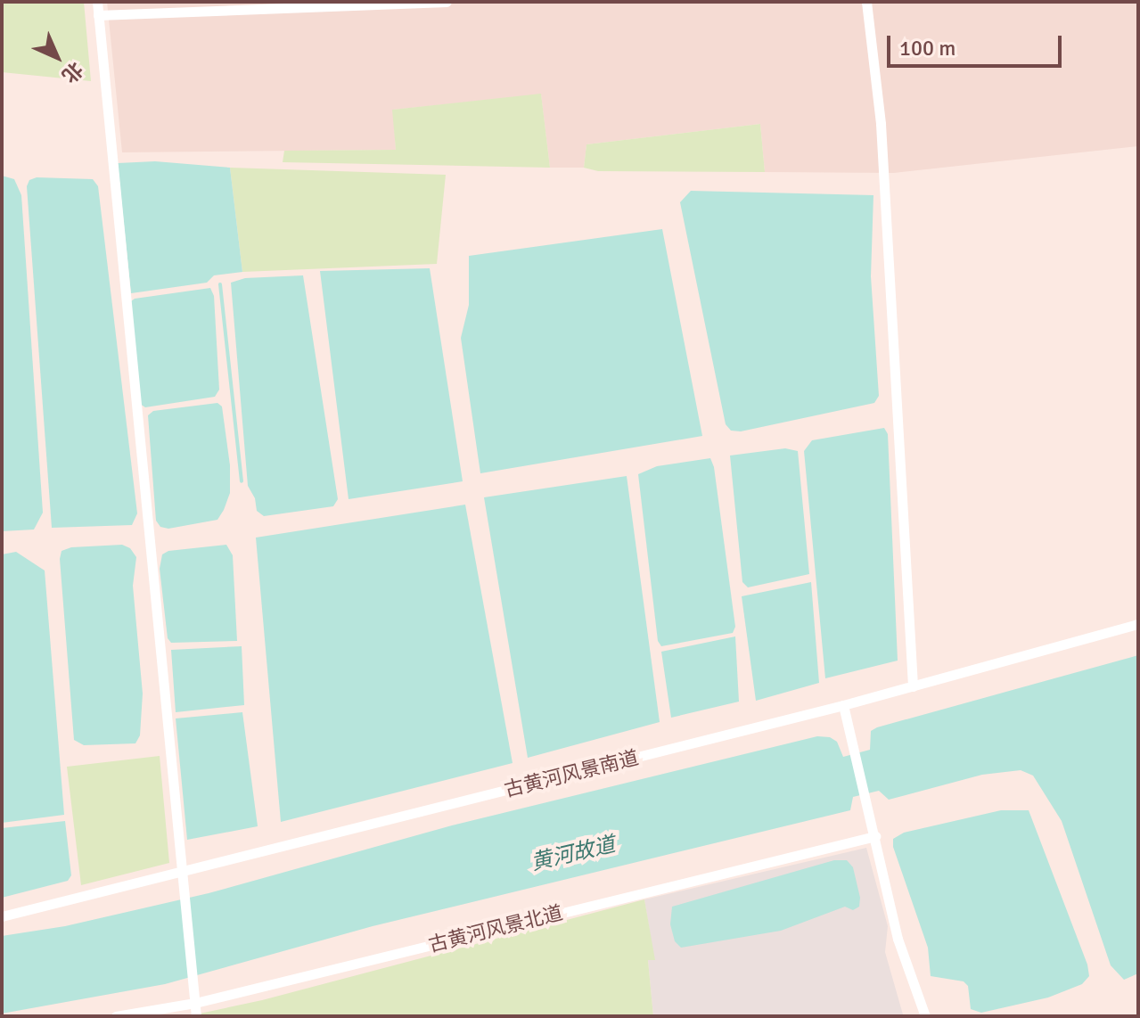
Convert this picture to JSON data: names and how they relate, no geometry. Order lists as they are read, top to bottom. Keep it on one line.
{"streets":{"street":["古黄河风景南道","古黄河风景北道"]},"water":["黄河故道"],"scale_bar":"100 m","north":"bottom right"}
